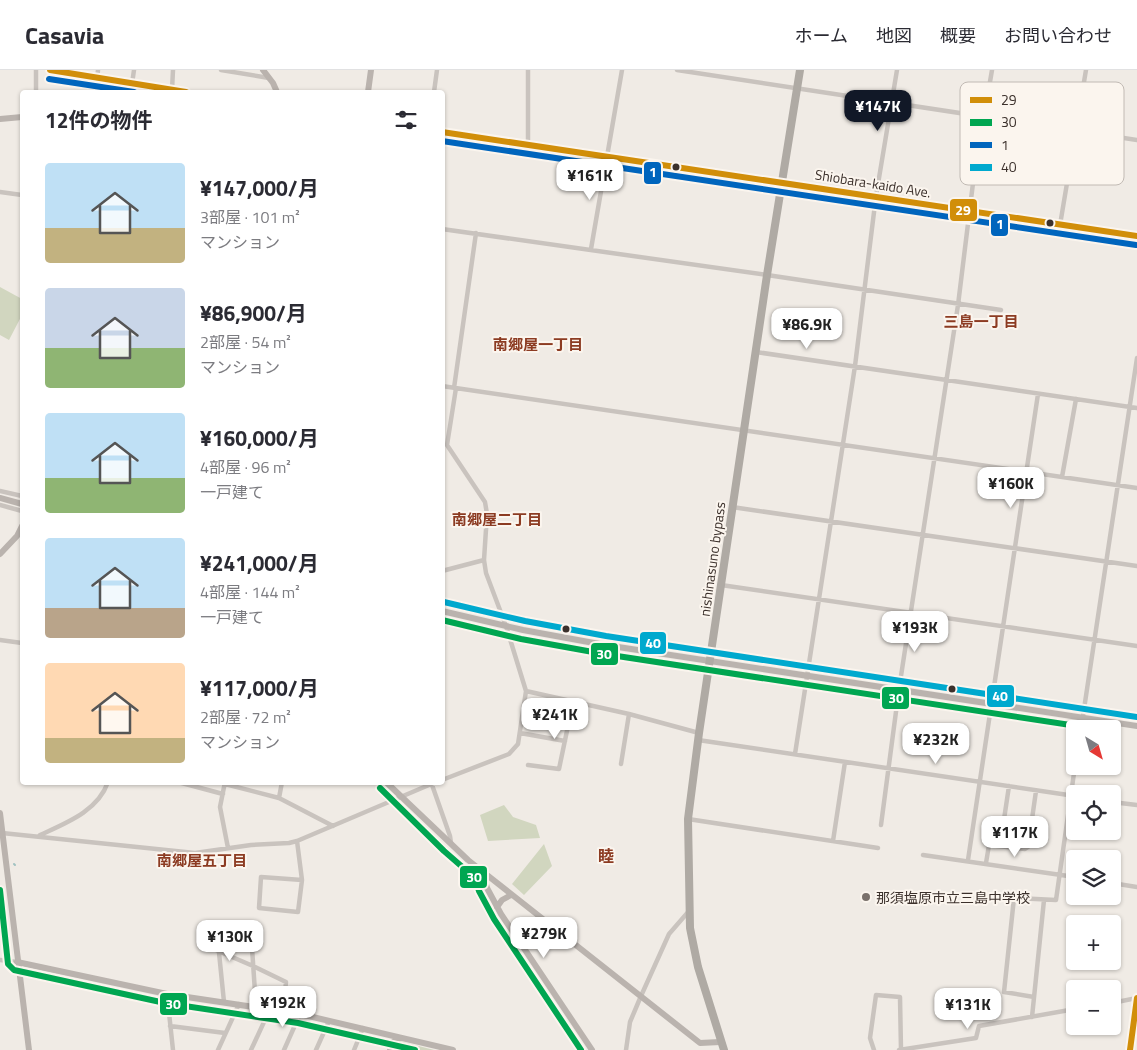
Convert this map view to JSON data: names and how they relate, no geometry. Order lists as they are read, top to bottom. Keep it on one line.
{"streets":{"highway":["nishinasuno bypass"],"street":["Shiobara-kaido Ave."]},"crossings":[["Shiobara-kaido Ave.","nishinasuno bypass"]],"districts":["三島一丁目","南郷屋一丁目","南郷屋二丁目","睦","南郷屋五丁目"],"places":["那須塩原市立三島中学校"],"lines":["transit line 29","transit line 1","transit line 40","transit line 30"],"legend":["29","30","1","40"],"north":"bottom right","page":{"header":"Casavia","nav":["ホーム","地図","概要","お問い合わせ"],"price":["¥147K","¥161K","¥86.9K","¥160K","¥193K","¥241K","¥232K","¥117K","¥279K","¥130K","¥192K","¥131K"],"heading":"12件の物件","list":[{"name":"¥147,000/月","note":"3部屋 · 101 m² · マンション"},{"name":"¥86,900/月","note":"2部屋 · 54 m² · マンション"},{"name":"¥160,000/月","note":"4部屋 · 96 m² · 一戸建て"},{"name":"¥241,000/月","note":"4部屋 · 144 m² · 一戸建て"},{"name":"¥117,000/月","note":"2部屋 · 72 m² · マンション"}],"map_buttons":["+","−"]}}
